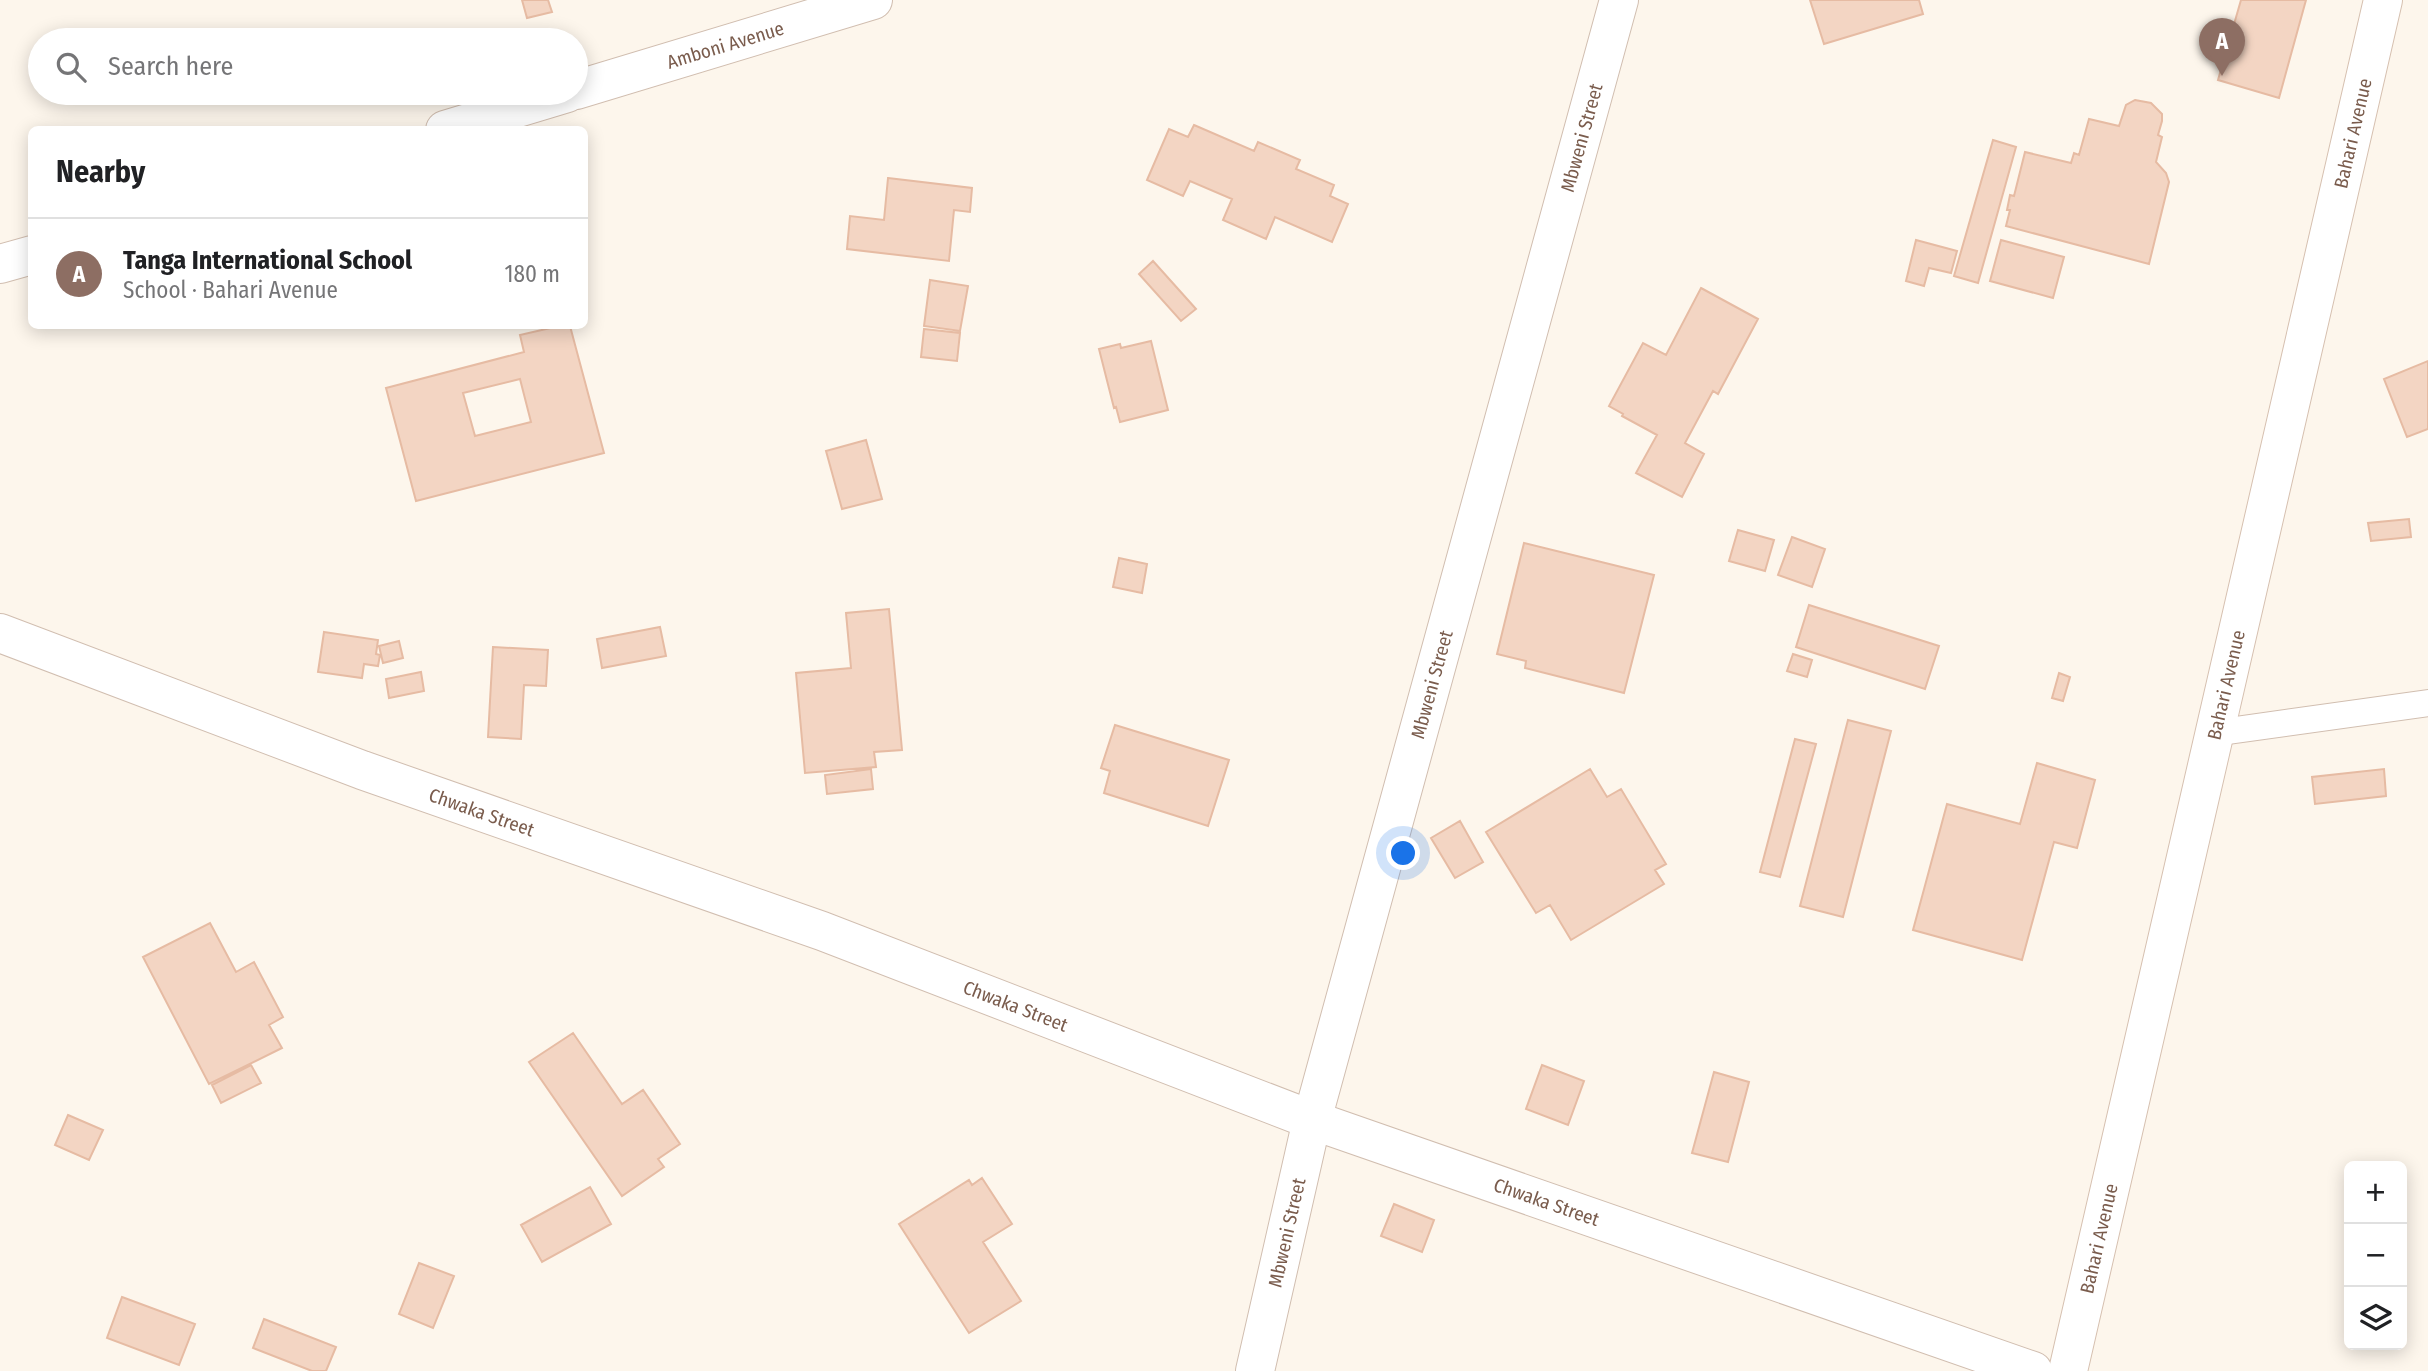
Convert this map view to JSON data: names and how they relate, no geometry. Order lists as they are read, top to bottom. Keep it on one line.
{"streets":{"street":["Amboni Avenue","Bahari Avenue","Mbweni Street","Chwaka Street"]},"crossings":[["Mbweni Street","Chwaka Street"]],"page":{"pins":"A","search":"Search here","heading":"Nearby","list":[{"mark":"A","name":"Tanga International School","note":"School · Bahari Avenue","value":"180 m"}],"map_buttons":["+","−"]}}
